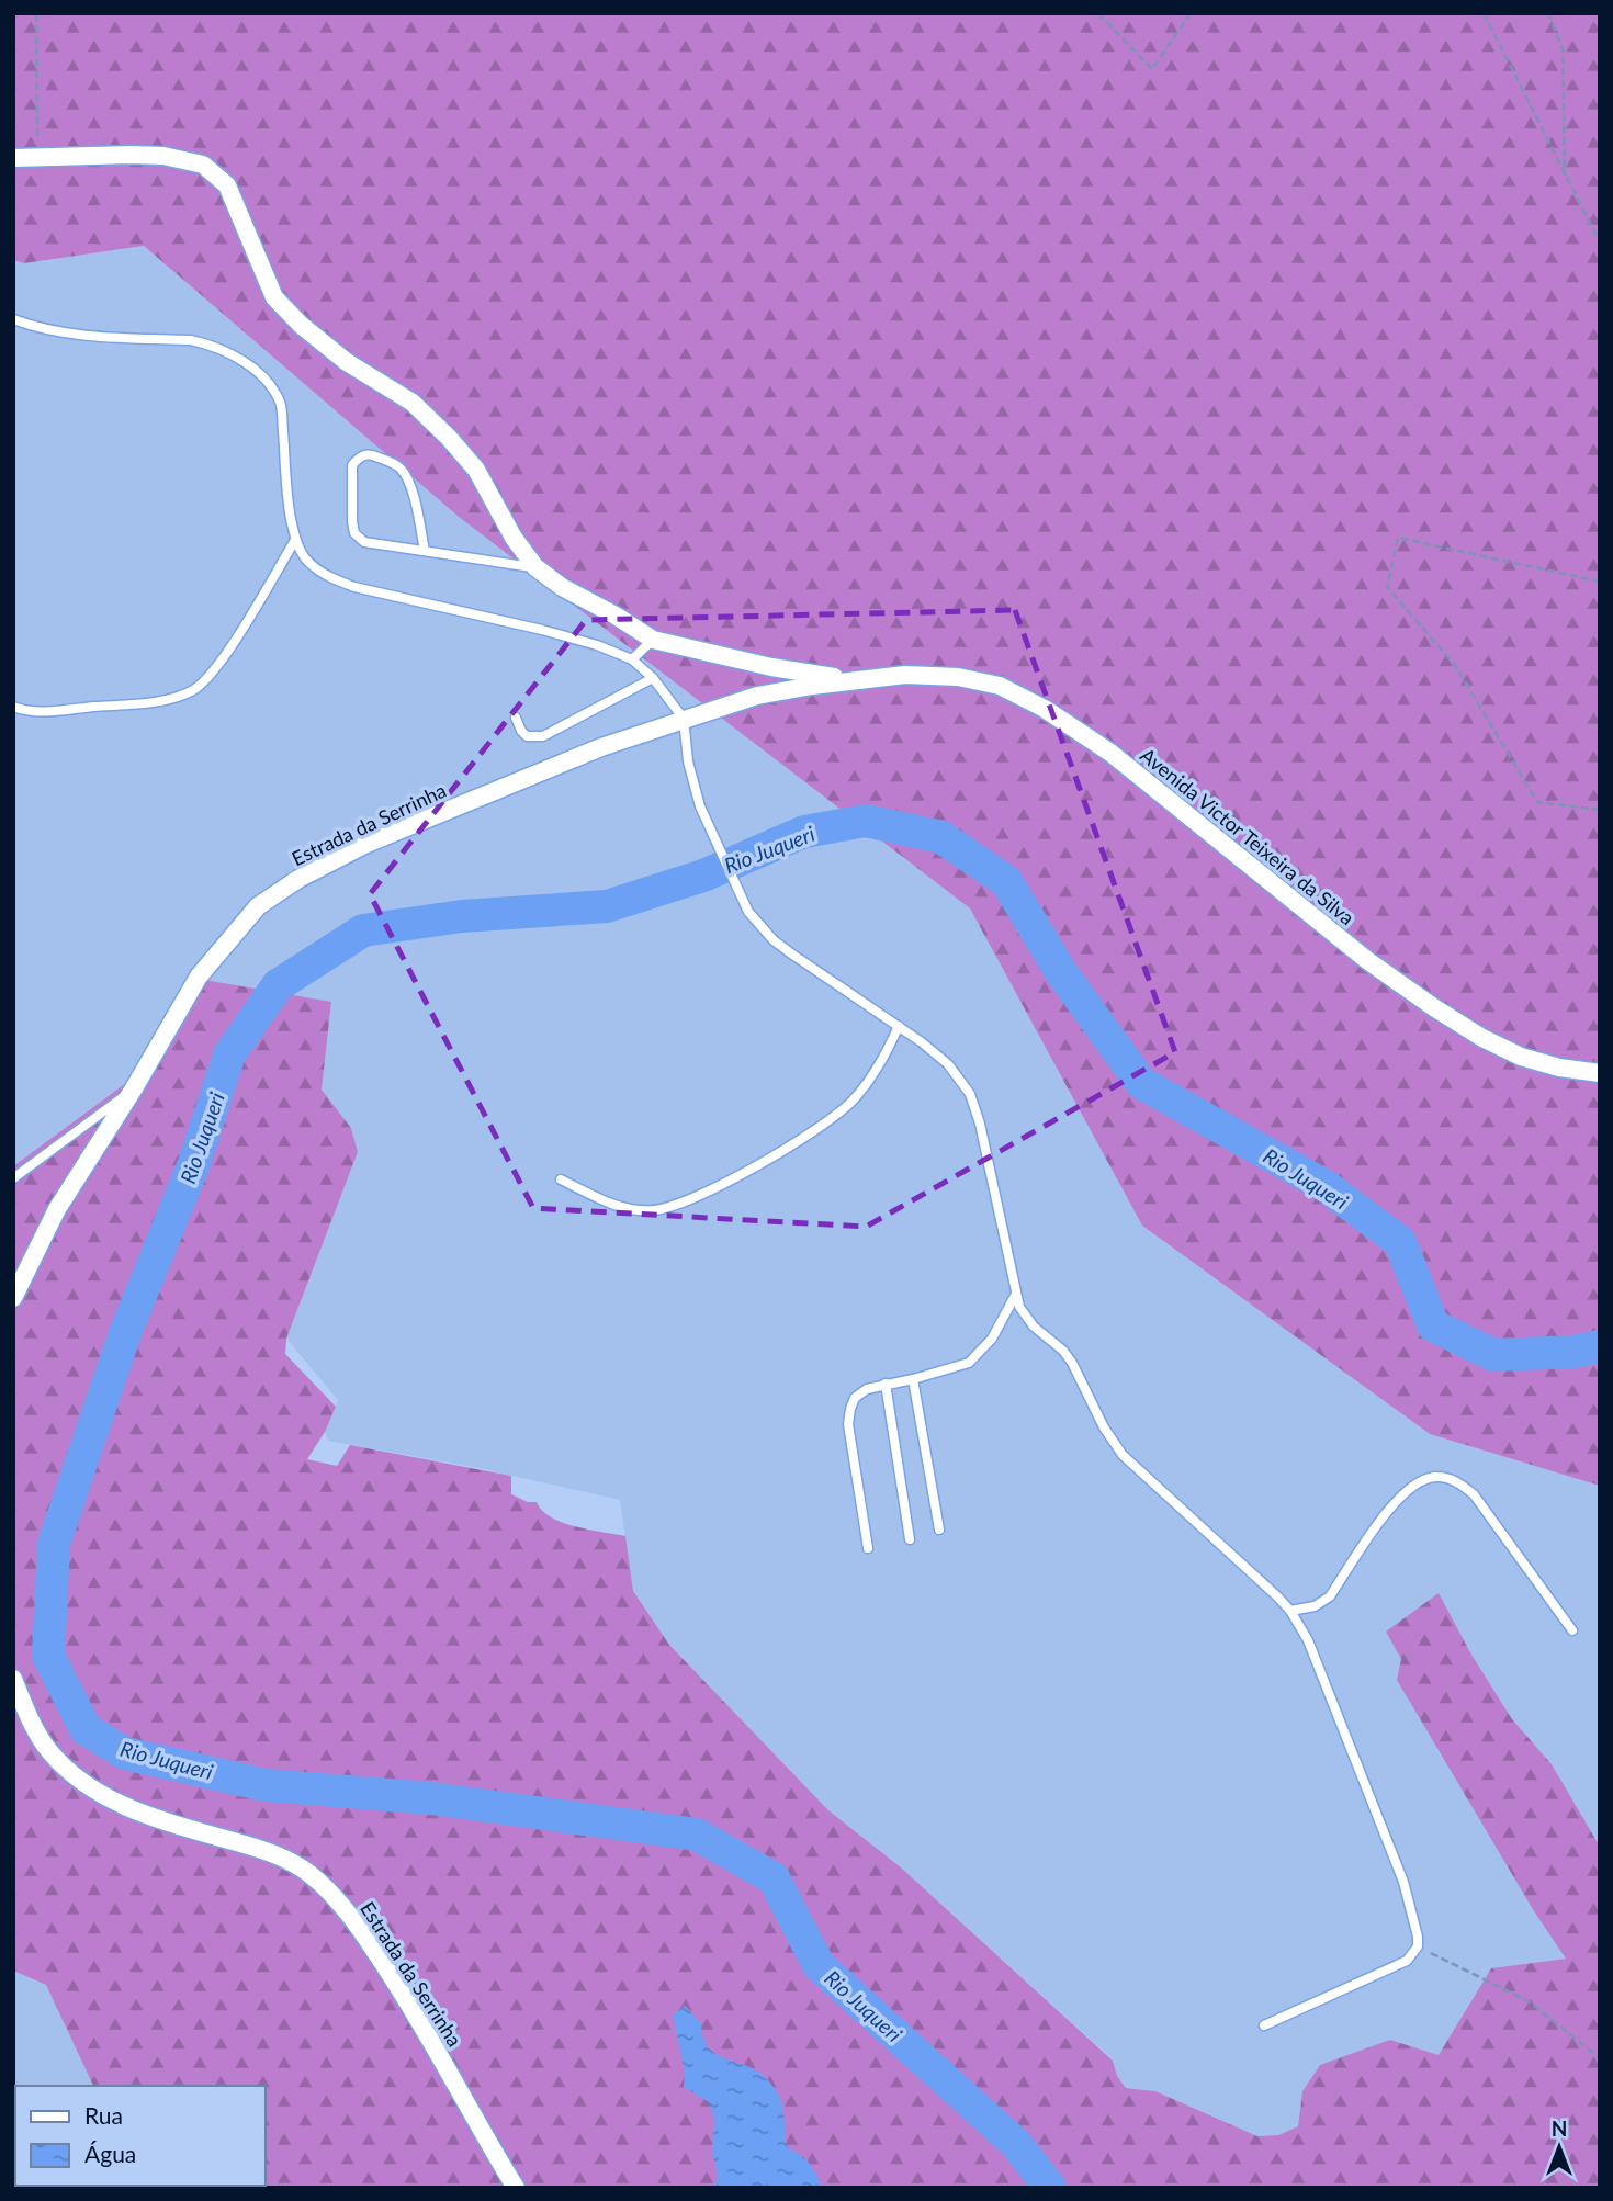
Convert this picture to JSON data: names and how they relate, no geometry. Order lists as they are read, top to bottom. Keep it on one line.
{"streets":{"street":["Estrada da Serrinha","Avenida Victor Teixeira da Silva"]},"crossings":[["Estrada da Serrinha","Avenida Victor Teixeira da Silva"]],"water":["Rio Juqueri"],"legend":["Rua","Água"],"north":"top"}
